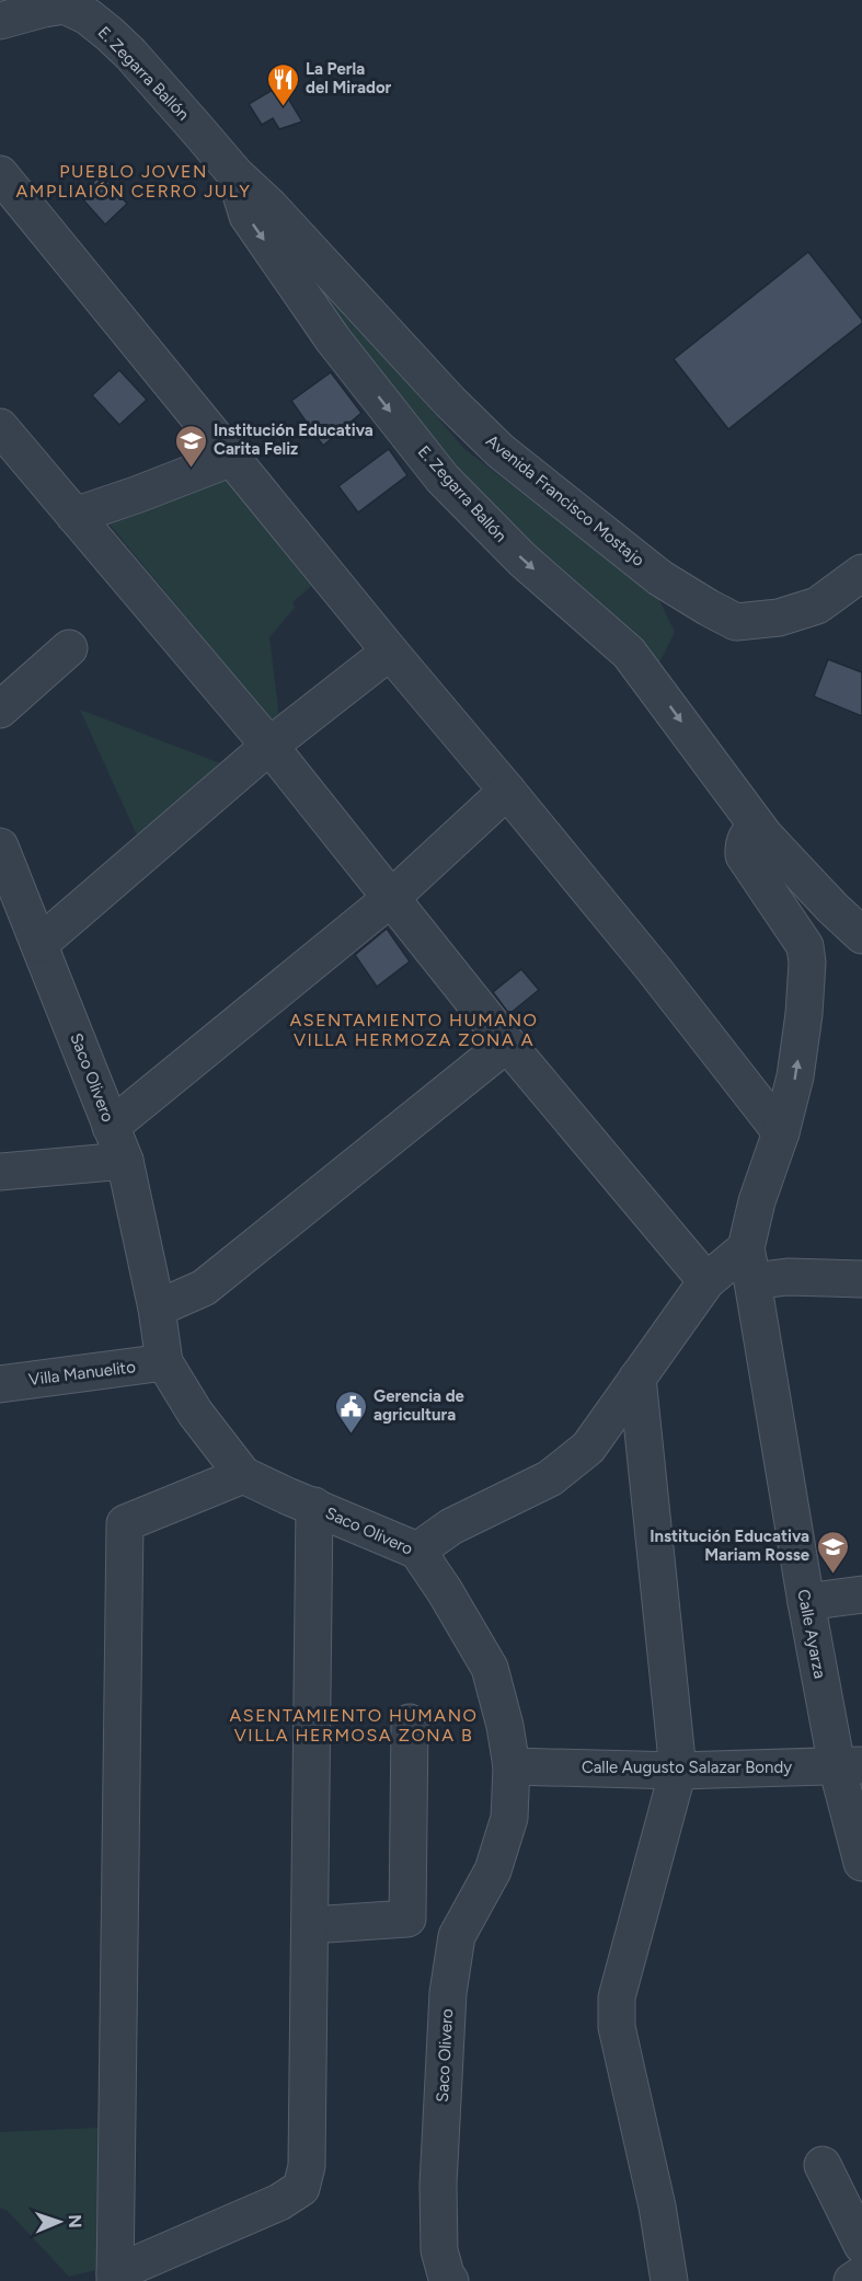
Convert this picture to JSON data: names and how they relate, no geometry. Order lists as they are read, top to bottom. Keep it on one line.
{"streets":{"street":["E. Zegarra Ballón","Avenida Francisco Mostajo","Saco Olivero","Villa Manuelito","Calle Ayarza","Calle Augusto Salazar Bondy"]},"crossings":[["E. Zegarra Ballón","Avenida Francisco Mostajo"],["Saco Olivero","Villa Manuelito"],["Saco Olivero","Calle Augusto Salazar Bondy"],["Calle Ayarza","Calle Augusto Salazar Bondy"]],"districts":["PUEBLO JOVEN AMPLIAIÓN CERRO JULY","ASENTAMIENTO HUMANO VILLA HERMOZA ZONA A","ASENTAMIENTO HUMANO VILLA HERMOSA ZONA B"],"places":{"restaurant":["La Perla del Mirador"],"school or university":["Institución Educativa Carita Feliz","Institución Educativa Mariam Rosse"],"public building":["Gerencia de agricultura"]},"north":"right"}
